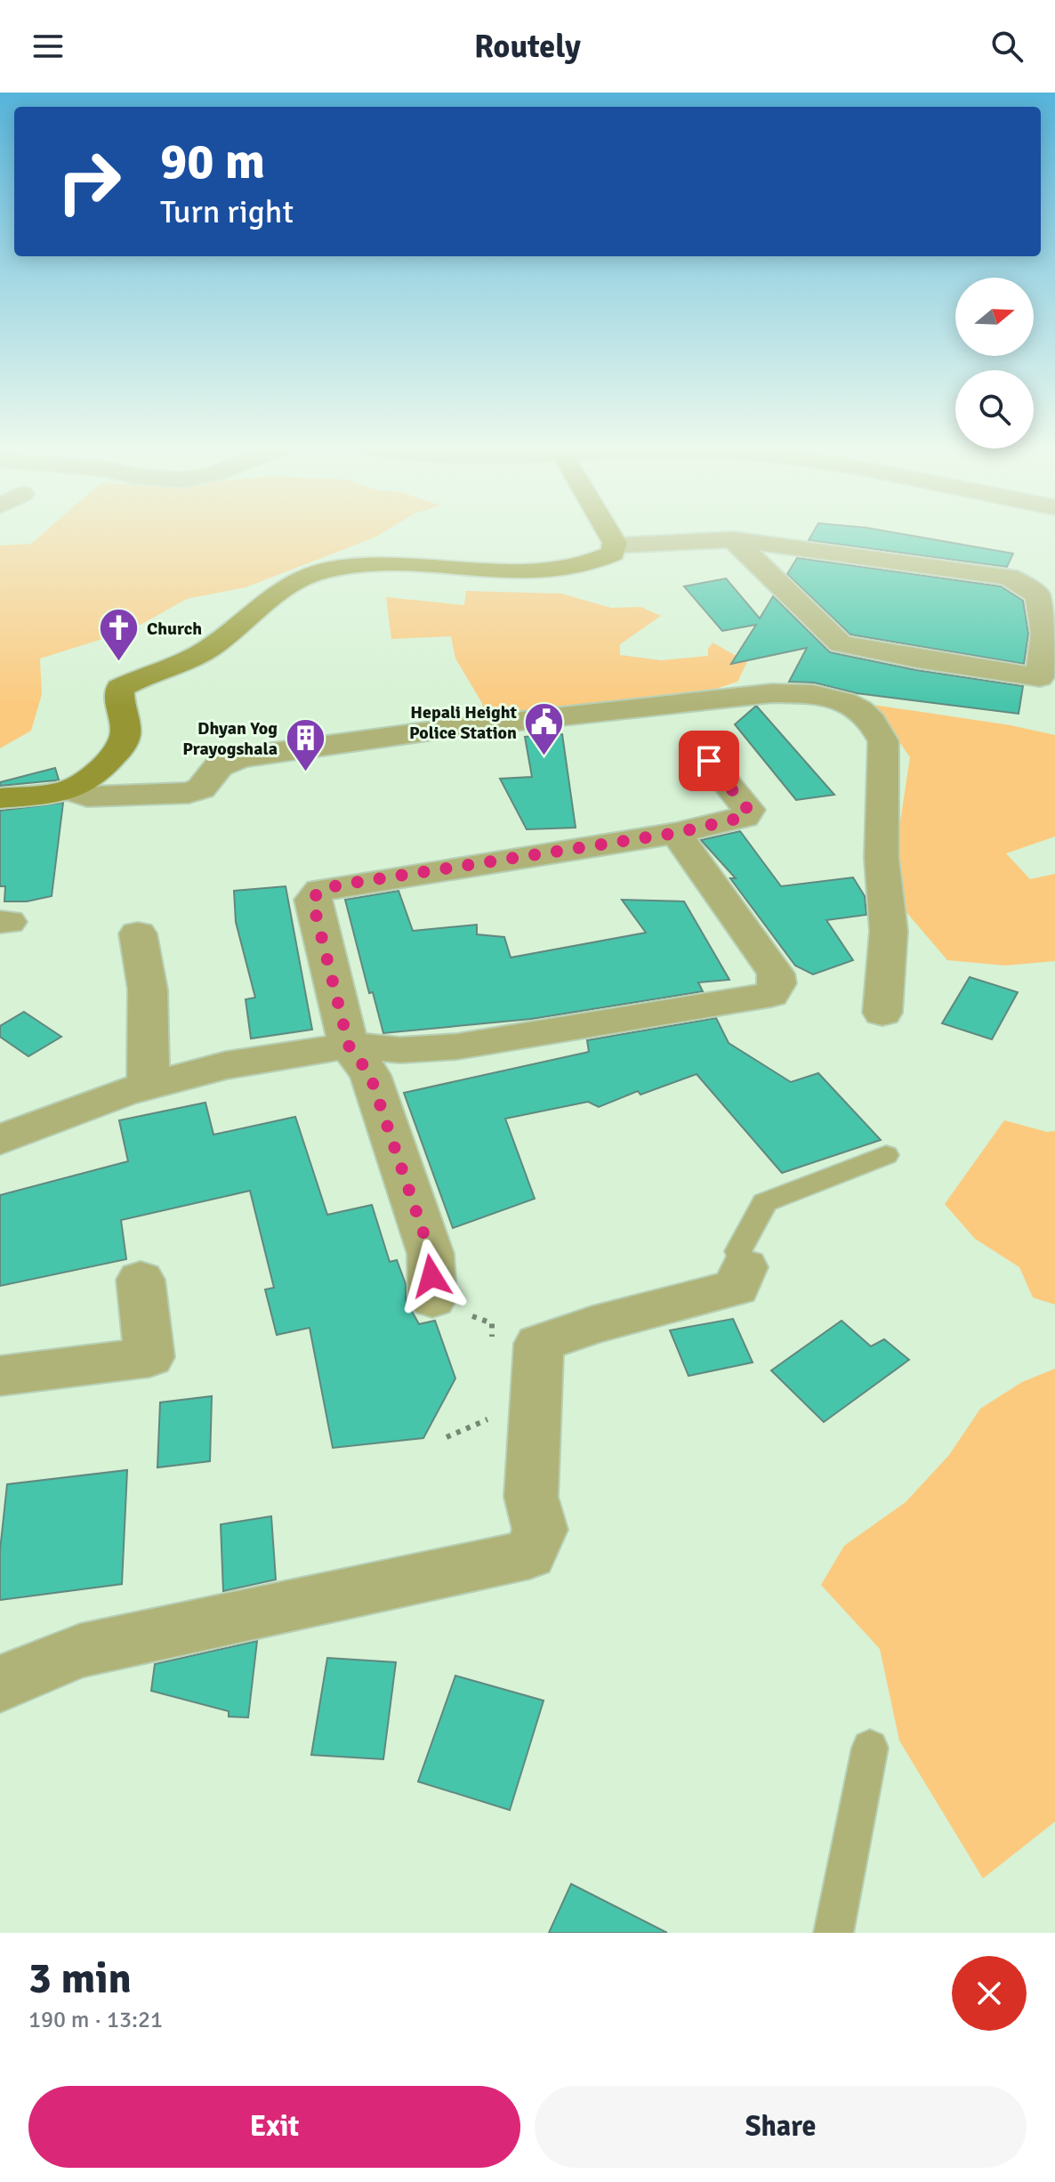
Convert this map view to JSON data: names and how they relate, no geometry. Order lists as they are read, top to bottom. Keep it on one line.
{"places":{"church":["Church"],"public building":["Hepali Height Police Station"],"building":["Dhyan Yog Prayogshala"]},"north":"right","page":{"header":"Routely","turn":["90 m","Turn right"],"heading":["3 min","190 m · 13:21"],"buttons":["Exit","Share"]}}
